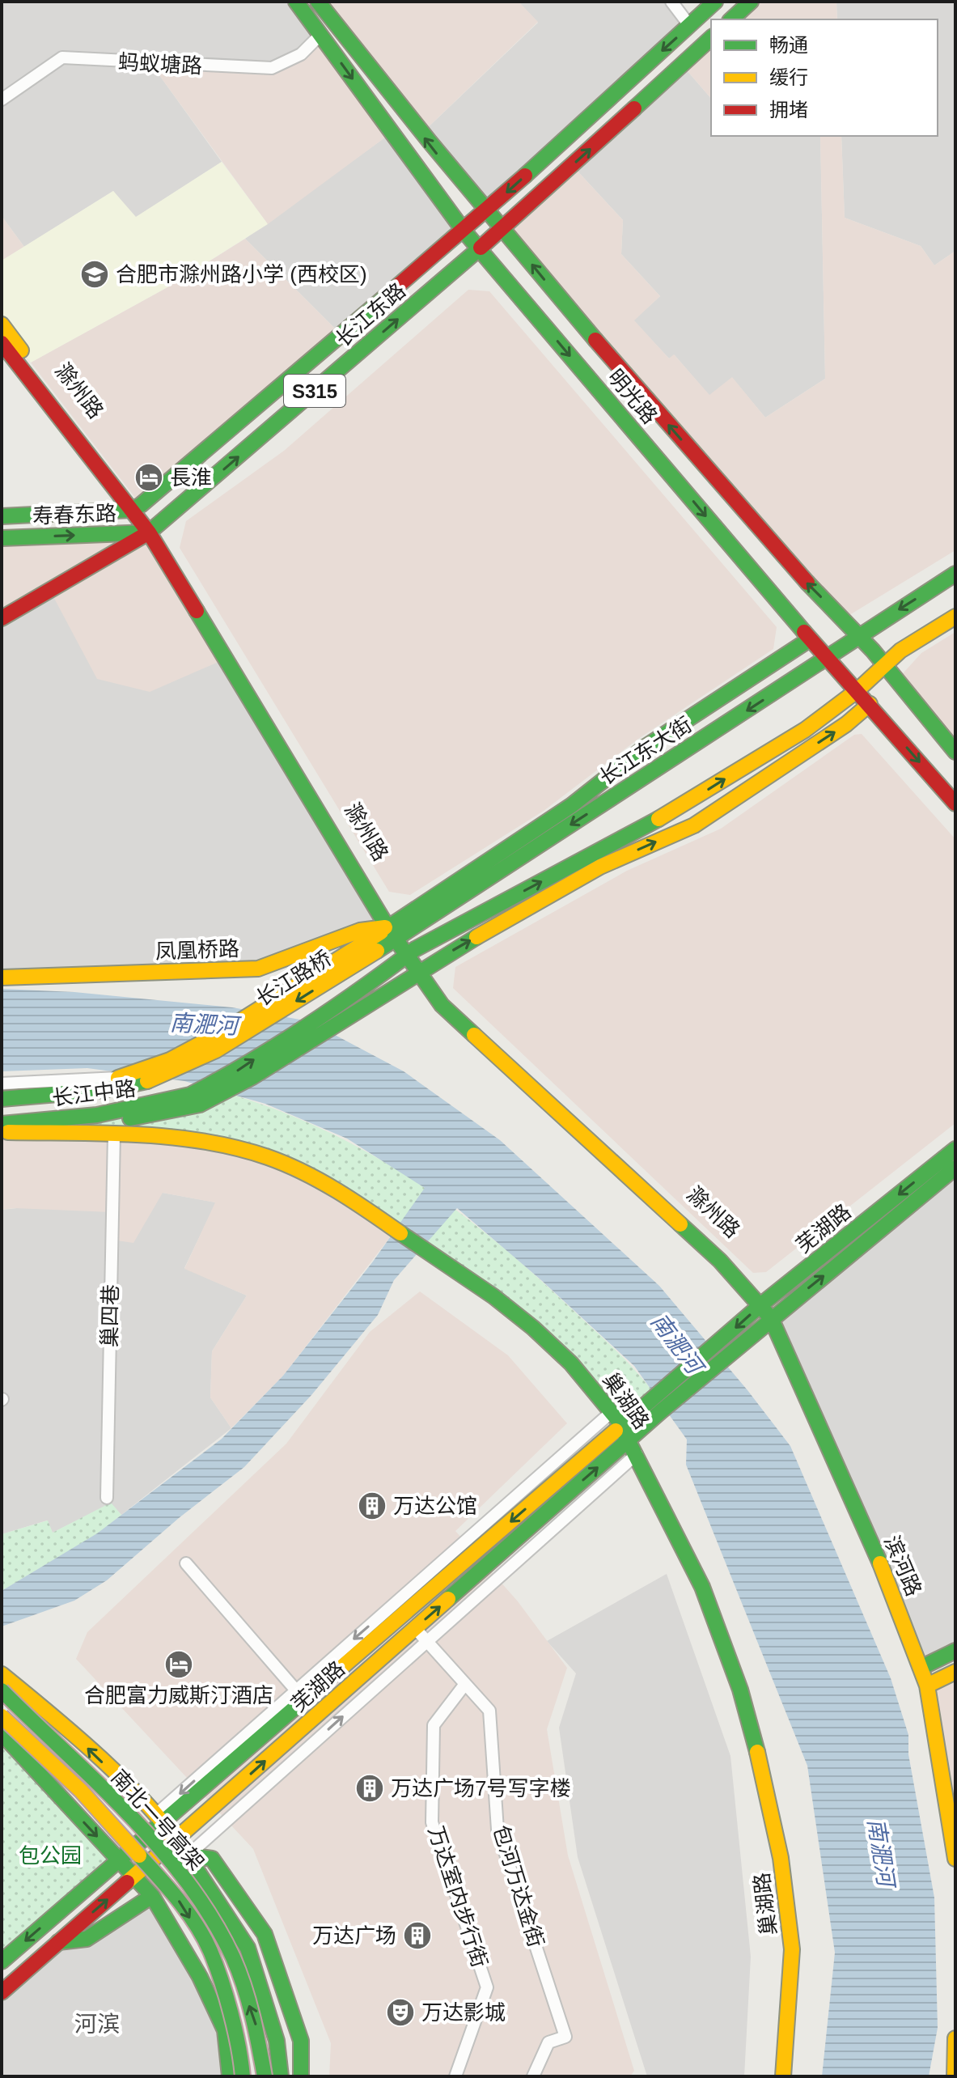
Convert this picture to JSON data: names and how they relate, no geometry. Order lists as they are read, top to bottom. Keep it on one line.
{"streets":{"main road":["长江东路","滁州路","S315","明光路","寿春东路","长江东大街","凤凰桥路","长江路桥","长江中路","芜湖路","巢湖路","滨河路","南北一号高架"],"street":["蚂蚁塘路","巢四巷","包河万达金街","万达室内步行街"]},"crossings":[["蚂蚁塘路","明光路"],["长江东路","滁州路"],["长江东路","明光路"],["长江东路","寿春东路"],["滁州路","寿春东路"],["滁州路","长江东大街"],["滁州路","凤凰桥路"],["滁州路","芜湖路"],["滁州路","滨河路"],["明光路","长江东大街"],["长江东大街","凤凰桥路"],["长江东大街","长江路桥"],["长江路桥","长江中路"],["芜湖路","巢湖路"],["芜湖路","滨河路"],["芜湖路","包河万达金街"],["巢四巷","巢湖路"],["包河万达金街","万达室内步行街"]],"districts":["河滨"],"water":["南淝河"],"parks":["包公园"],"places":{"school or university":["合肥市滁州路小学 (西校区)"],"hotel":["長淮","合肥富力威斯汀酒店"],"building":["万达公馆","万达广场7号写字楼","万达广场"],"theatre":["万达影城"]},"legend":["畅通","缓行","拥堵"]}
